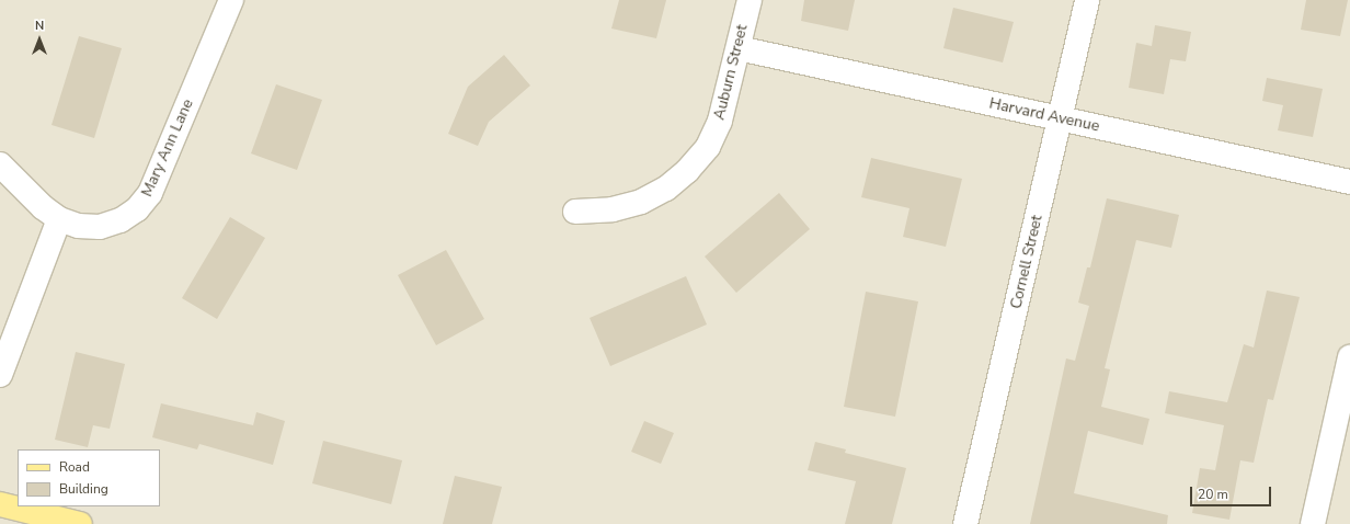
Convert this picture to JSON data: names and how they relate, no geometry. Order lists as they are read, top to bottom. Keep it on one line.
{"streets":{"street":["Auburn Street","Harvard Avenue","Mary Ann Lane","Cornell Street"]},"crossings":[["Auburn Street","Harvard Avenue"],["Harvard Avenue","Cornell Street"]],"legend":["Road","Building"],"scale_bar":"20 m","north":"top"}
